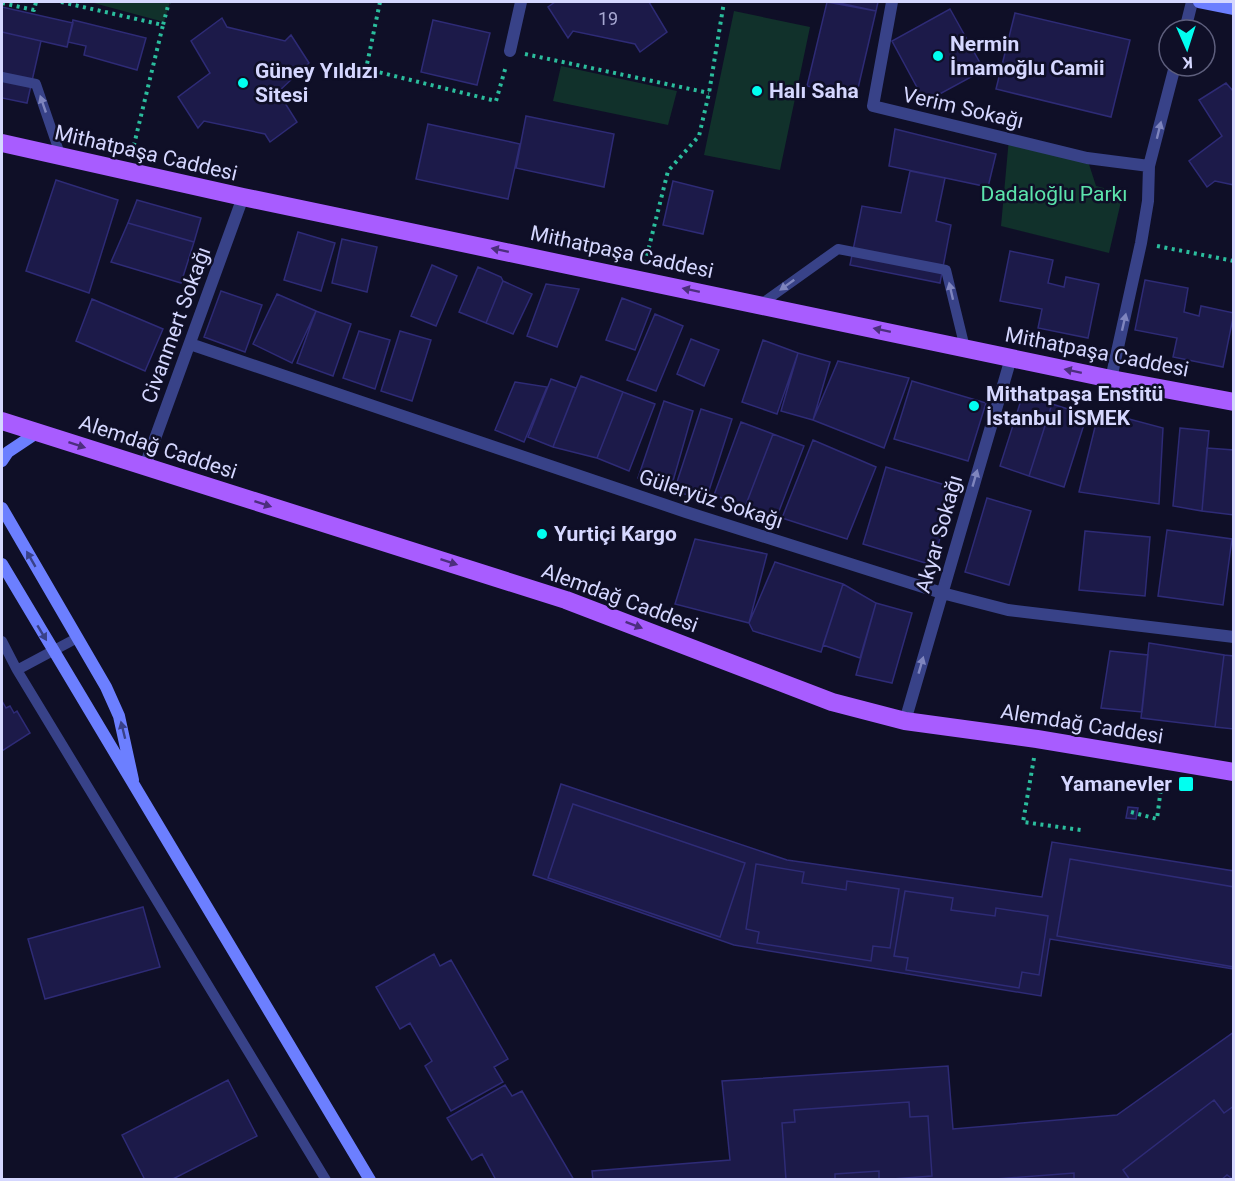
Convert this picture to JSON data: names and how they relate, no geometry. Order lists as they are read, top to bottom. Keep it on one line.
{"streets":{"main road":["Mithatpaşa Caddesi","Alemdağ Caddesi"],"street":["Verim Sokağı","Civanmert Sokağı","Güleryüz Sokağı","Akyar Sokağı"]},"crossings":[["Mithatpaşa Caddesi","Civanmert Sokağı"],["Mithatpaşa Caddesi","Akyar Sokağı"],["Civanmert Sokağı","Alemdağ Caddesi"],["Civanmert Sokağı","Güleryüz Sokağı"],["Alemdağ Caddesi","Akyar Sokağı"],["Güleryüz Sokağı","Akyar Sokağı"]],"one_way":["Mithatpaşa Caddesi","Alemdağ Caddesi","Akyar Sokağı"],"parks":["Dadaloğlu Parkı"],"places":{"other":["Nermin İmamoğlu Camii","Güney Yıldızı Sitesi","Halı Saha","Mithatpaşa Enstitü İstanbul İSMEK","Yurtiçi Kargo"],"transit":["Yamanevler"]},"house_numbers":["19"],"north":"bottom"}
